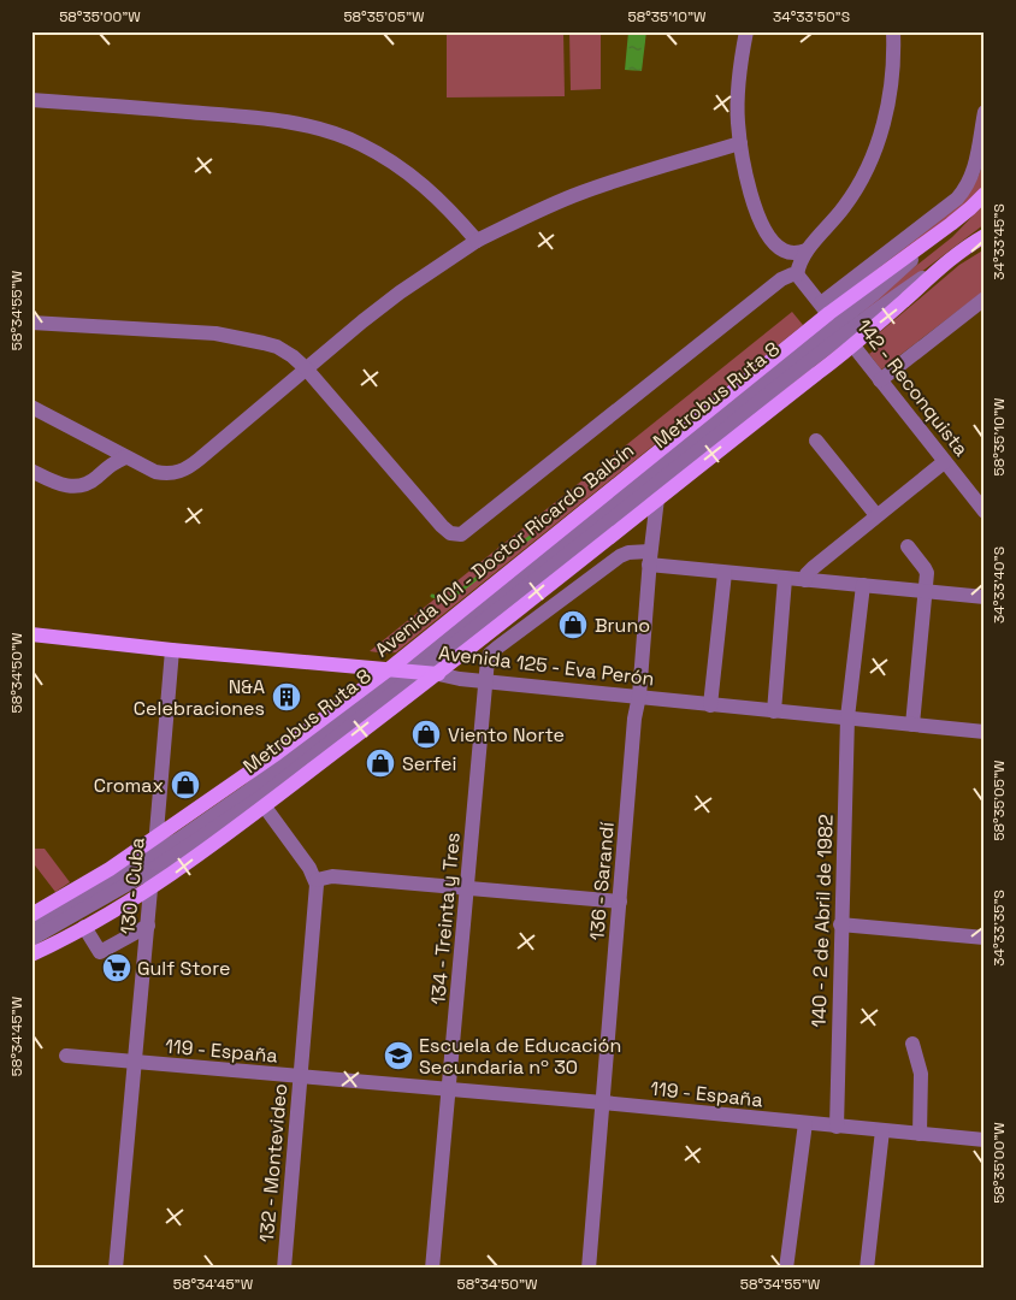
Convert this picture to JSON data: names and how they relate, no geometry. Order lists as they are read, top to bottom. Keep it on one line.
{"streets":{"main road":["Avenida 101 - Doctor Ricardo Balbín","Avenida 125 - Eva Perón"],"street":["142 - Reconquista","Metrobus Ruta 8","136 - Sarandí","130 - Cuba","134 - Treinta y Tres","140 - 2 de Abril de 1982","119 - España","132 - Montevideo"]},"crossings":[["142 - Reconquista","Metrobus Ruta 8"],["142 - Reconquista","Avenida 101 - Doctor Ricardo Balbín"],["Metrobus Ruta 8","Avenida 101 - Doctor Ricardo Balbín"],["Metrobus Ruta 8","Avenida 125 - Eva Perón"],["Metrobus Ruta 8","130 - Cuba"],["Avenida 101 - Doctor Ricardo Balbín","Avenida 125 - Eva Perón"],["Avenida 101 - Doctor Ricardo Balbín","136 - Sarandí"],["Avenida 101 - Doctor Ricardo Balbín","130 - Cuba"],["Avenida 125 - Eva Perón","136 - Sarandí"],["Avenida 125 - Eva Perón","130 - Cuba"],["Avenida 125 - Eva Perón","134 - Treinta y Tres"],["Avenida 125 - Eva Perón","140 - 2 de Abril de 1982"],["136 - Sarandí","134 - Treinta y Tres"],["136 - Sarandí","119 - España"],["130 - Cuba","119 - España"],["134 - Treinta y Tres","140 - 2 de Abril de 1982"],["134 - Treinta y Tres","119 - España"],["140 - 2 de Abril de 1982","119 - España"],["119 - España","132 - Montevideo"]],"places":{"shop":["Bruno","Viento Norte","Serfei","Cromax"],"building":["N&A Celebraciones"],"supermarket":["Gulf Store"],"school or university":["Escuela de Educación Secundaria nº 30"]},"coordinates":["58°35'00\"W","58°35'05\"W","58°35'10\"W","34°33'50\"S","34°33'45\"S","58°34'55\"W","34°33'40\"S","58°34'50\"W","34°33'35\"S","58°34'45\"W"]}
